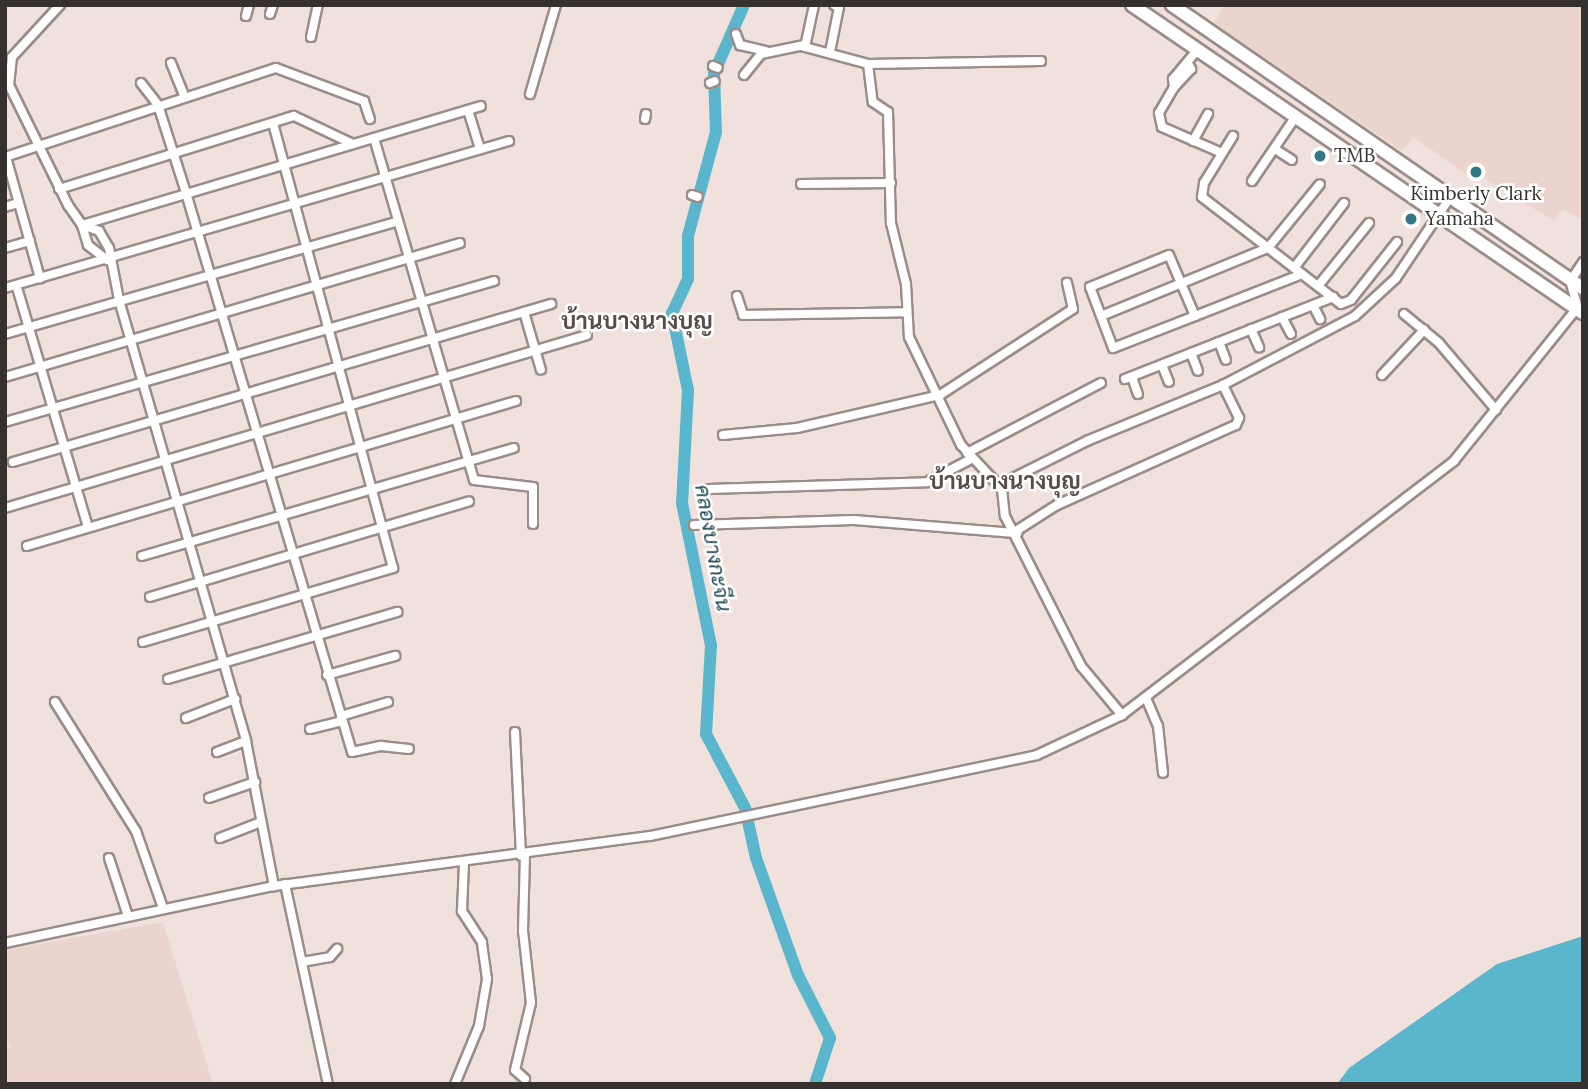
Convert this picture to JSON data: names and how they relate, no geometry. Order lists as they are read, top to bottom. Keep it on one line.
{"districts":["บ้านบางนางบุญ","บ้านบางนางบุญ"],"water":["คลองบางกะจีน"],"places":["TMB","Kimberly Clark","Yamaha"]}
